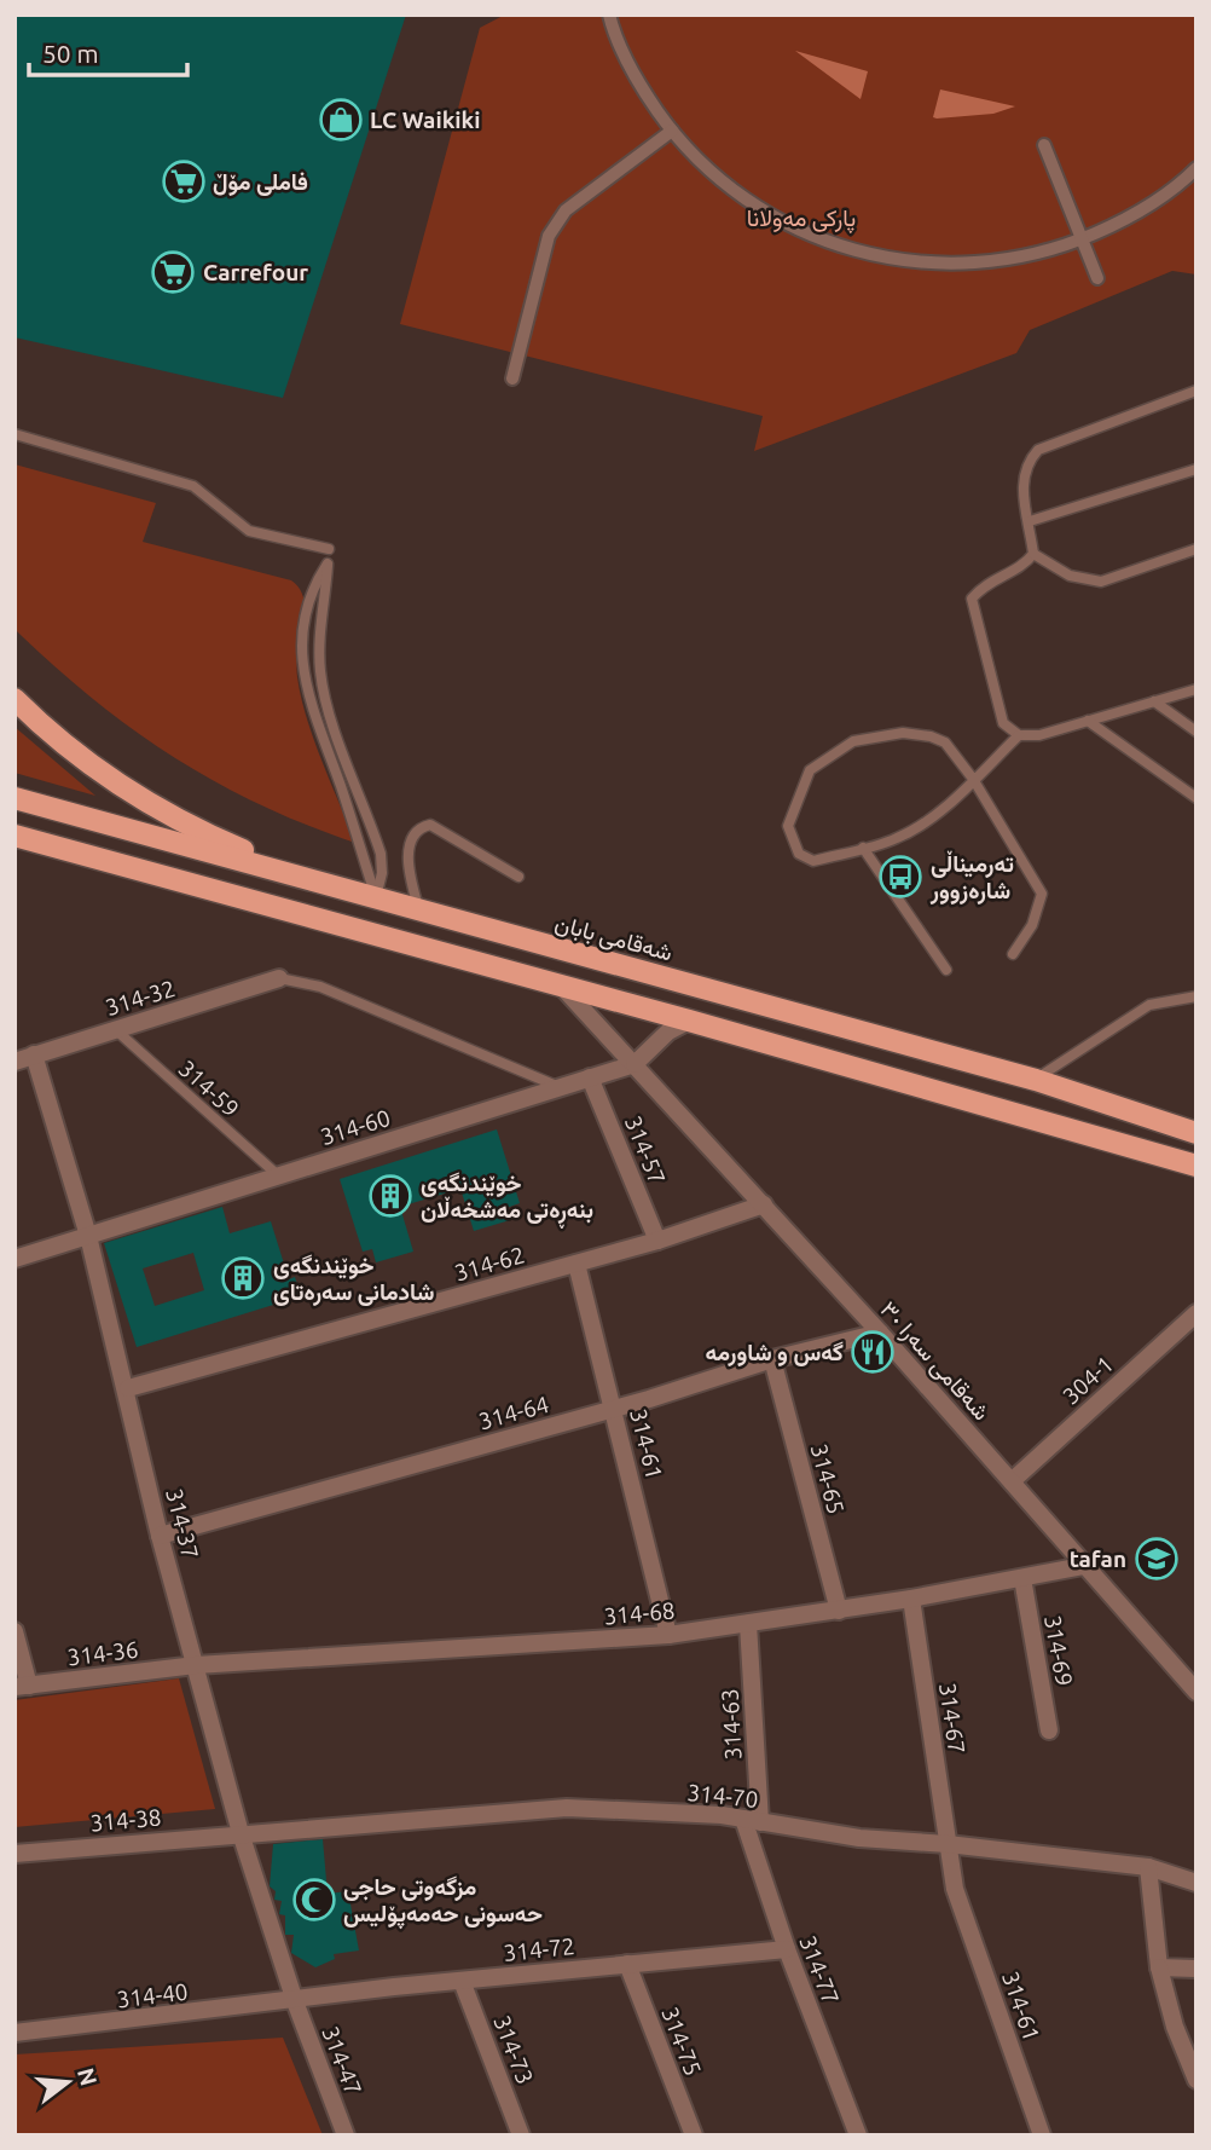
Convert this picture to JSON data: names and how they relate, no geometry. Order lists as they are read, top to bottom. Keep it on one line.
{"streets":{"main road":["شەقامی بابان"],"street":["314-32","314-60","314-57","314-62","شەقامی سەرا ٣٠","304-1","314-64","314-61","314-65","314-37","314-68","314-69","314-36","314-67","314-63","314-70","314-38","314-72","314-77","314-40","314-75","314-73","314-47"],"lane":["314-59"]},"crossings":[["314-32","314-59"],["314-32","314-37"],["314-59","314-60"],["314-60","314-57"],["314-60","شەقامی سەرا ٣٠"],["314-60","314-37"],["314-57","314-62"],["314-62","شەقامی سەرا ٣٠"],["314-62","314-61"],["314-62","314-37"],["شەقامی سەرا ٣٠","304-1"],["شەقامی سەرا ٣٠","314-64"],["شەقامی سەرا ٣٠","314-68"],["314-64","314-61"],["314-64","314-65"],["314-64","314-37"],["314-61","314-68"],["314-61","314-67"],["314-61","314-70"],["314-65","314-68"],["314-37","314-68"],["314-37","314-36"],["314-37","314-70"],["314-37","314-38"],["314-37","314-72"],["314-37","314-40"],["314-37","314-47"],["314-68","314-69"],["314-68","314-36"],["314-68","314-67"],["314-68","314-63"],["314-67","314-70"],["314-63","314-70"],["314-63","314-77"],["314-70","314-38"],["314-70","314-77"],["314-72","314-77"],["314-72","314-40"],["314-72","314-75"],["314-72","314-73"],["314-72","314-47"],["314-40","314-47"]],"parks":["پارکی مەولانا"],"places":{"shop":["LC Waikiki"],"supermarket":["فاملی مۆڵ","Carrefour"],"bus stop":["تەرمیناڵی شارەزوور"],"building":["خوێندنگەی بنەڕەتی مەشخەڵان","خوێندنگەی شادمانی سەرەتای"],"restaurant":["گەس و شاورمە"],"school or university":["tafan"],"mosque":["مزگەوتی حاجی حەسونی حەمەپۆلیس"]},"scale_bar":"50 m","north":"right"}
